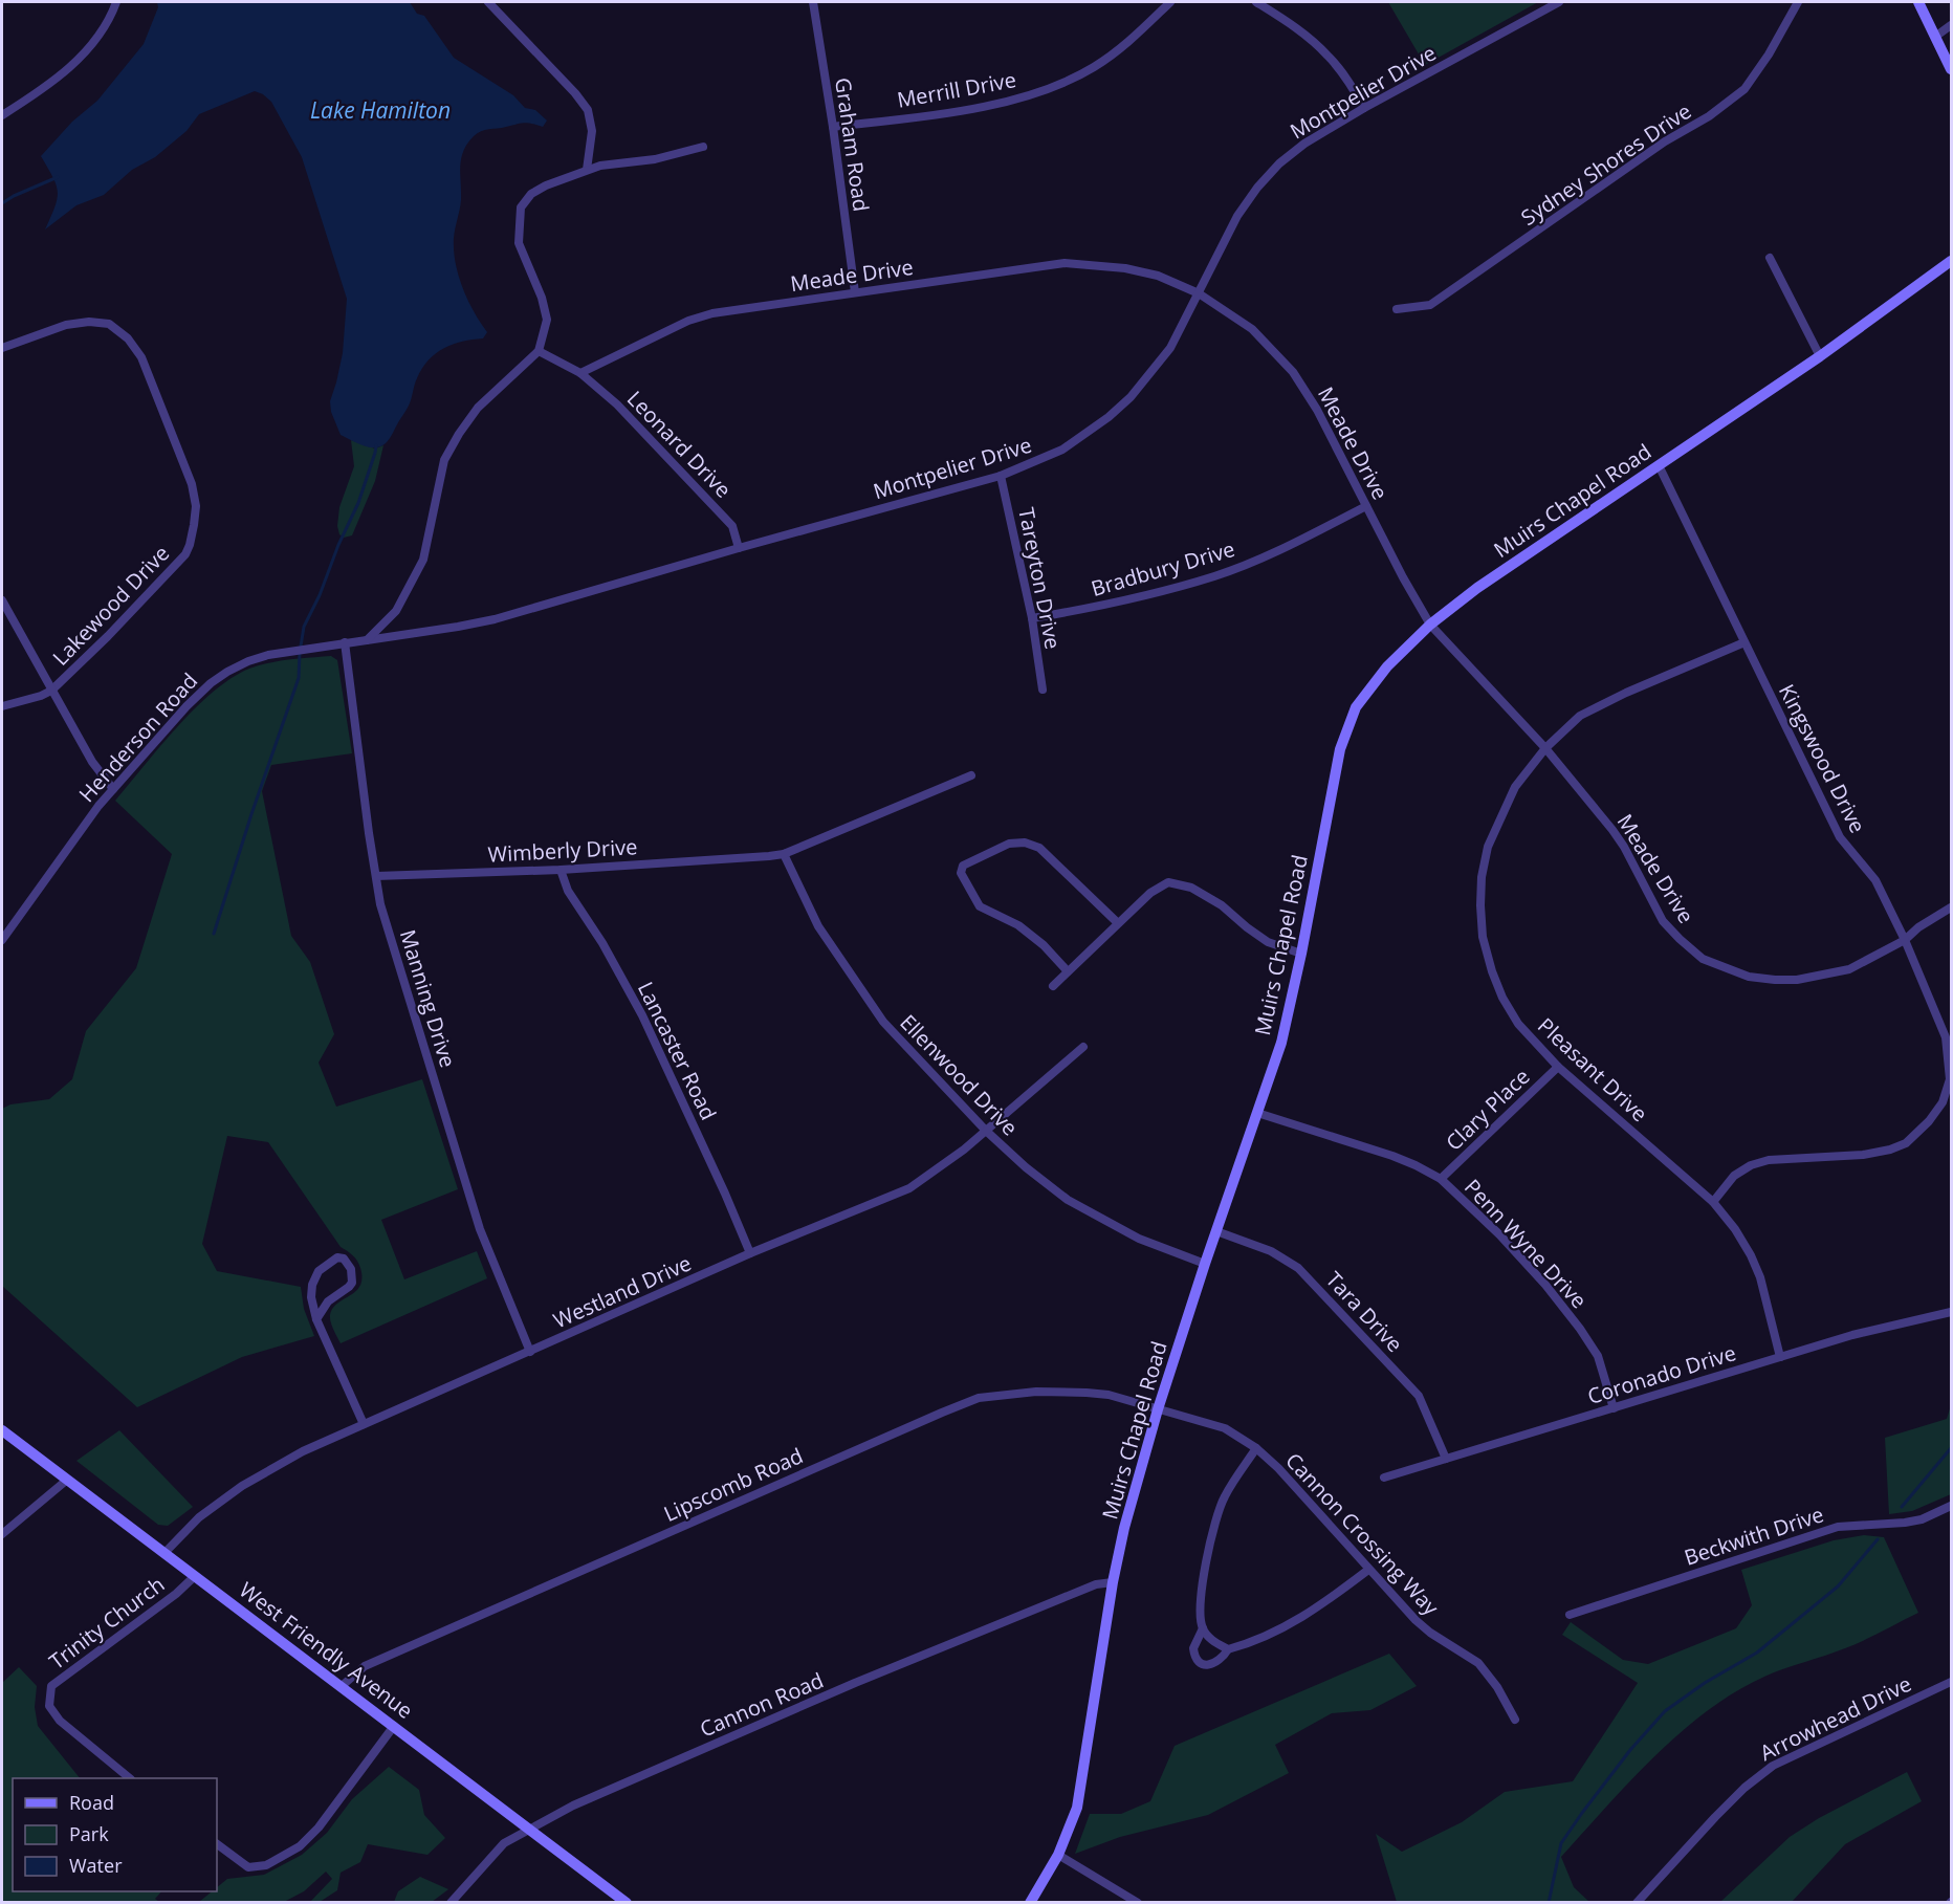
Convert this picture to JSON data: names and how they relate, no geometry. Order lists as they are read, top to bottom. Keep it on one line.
{"streets":{"main road":["Muirs Chapel Road","West Friendly Avenue"],"street":["Merrill Drive","Montpelier Drive","Graham Road","Sydney Shores Drive","Meade Drive","Leonard Drive","Bradbury Drive","Tareyton Drive","Lakewood Drive","Henderson Road","Kingswood Drive","Wimberly Drive","Manning Drive","Lancaster Road","Pleasant Drive","Ellenwood Drive","Clary Place","Penn Wyne Drive","Westland Drive","Tara Drive","Coronado Drive","Lipscomb Road","Cannon Crossing Way","Beckwith Drive","Trinity Church","Cannon Road","Arrowhead Drive"]},"crossings":[["Merrill Drive","Graham Road"],["Montpelier Drive","Meade Drive"],["Montpelier Drive","Leonard Drive"],["Montpelier Drive","Tareyton Drive"],["Montpelier Drive","Henderson Road"],["Graham Road","Meade Drive"],["Meade Drive","Leonard Drive"],["Meade Drive","Muirs Chapel Road"],["Meade Drive","Bradbury Drive"],["Meade Drive","Kingswood Drive"],["Meade Drive","Pleasant Drive"],["Muirs Chapel Road","Kingswood Drive"],["Muirs Chapel Road","Ellenwood Drive"],["Muirs Chapel Road","Penn Wyne Drive"],["Muirs Chapel Road","Tara Drive"],["Muirs Chapel Road","Lipscomb Road"],["Muirs Chapel Road","Cannon Crossing Way"],["Muirs Chapel Road","Cannon Road"],["Bradbury Drive","Tareyton Drive"],["Henderson Road","Manning Drive"],["Kingswood Drive","Pleasant Drive"],["Wimberly Drive","Manning Drive"],["Wimberly Drive","Lancaster Road"],["Wimberly Drive","Ellenwood Drive"],["Manning Drive","Westland Drive"],["Lancaster Road","Westland Drive"],["Pleasant Drive","Clary Place"],["Pleasant Drive","Coronado Drive"],["Ellenwood Drive","Westland Drive"],["Clary Place","Penn Wyne Drive"],["Penn Wyne Drive","Coronado Drive"],["Westland Drive","West Friendly Avenue"],["Tara Drive","Coronado Drive"],["Lipscomb Road","Cannon Crossing Way"],["Lipscomb Road","West Friendly Avenue"],["Trinity Church","West Friendly Avenue"],["West Friendly Avenue","Cannon Road"]],"water":["Lake Hamilton"],"legend":["Road","Park","Water"]}
